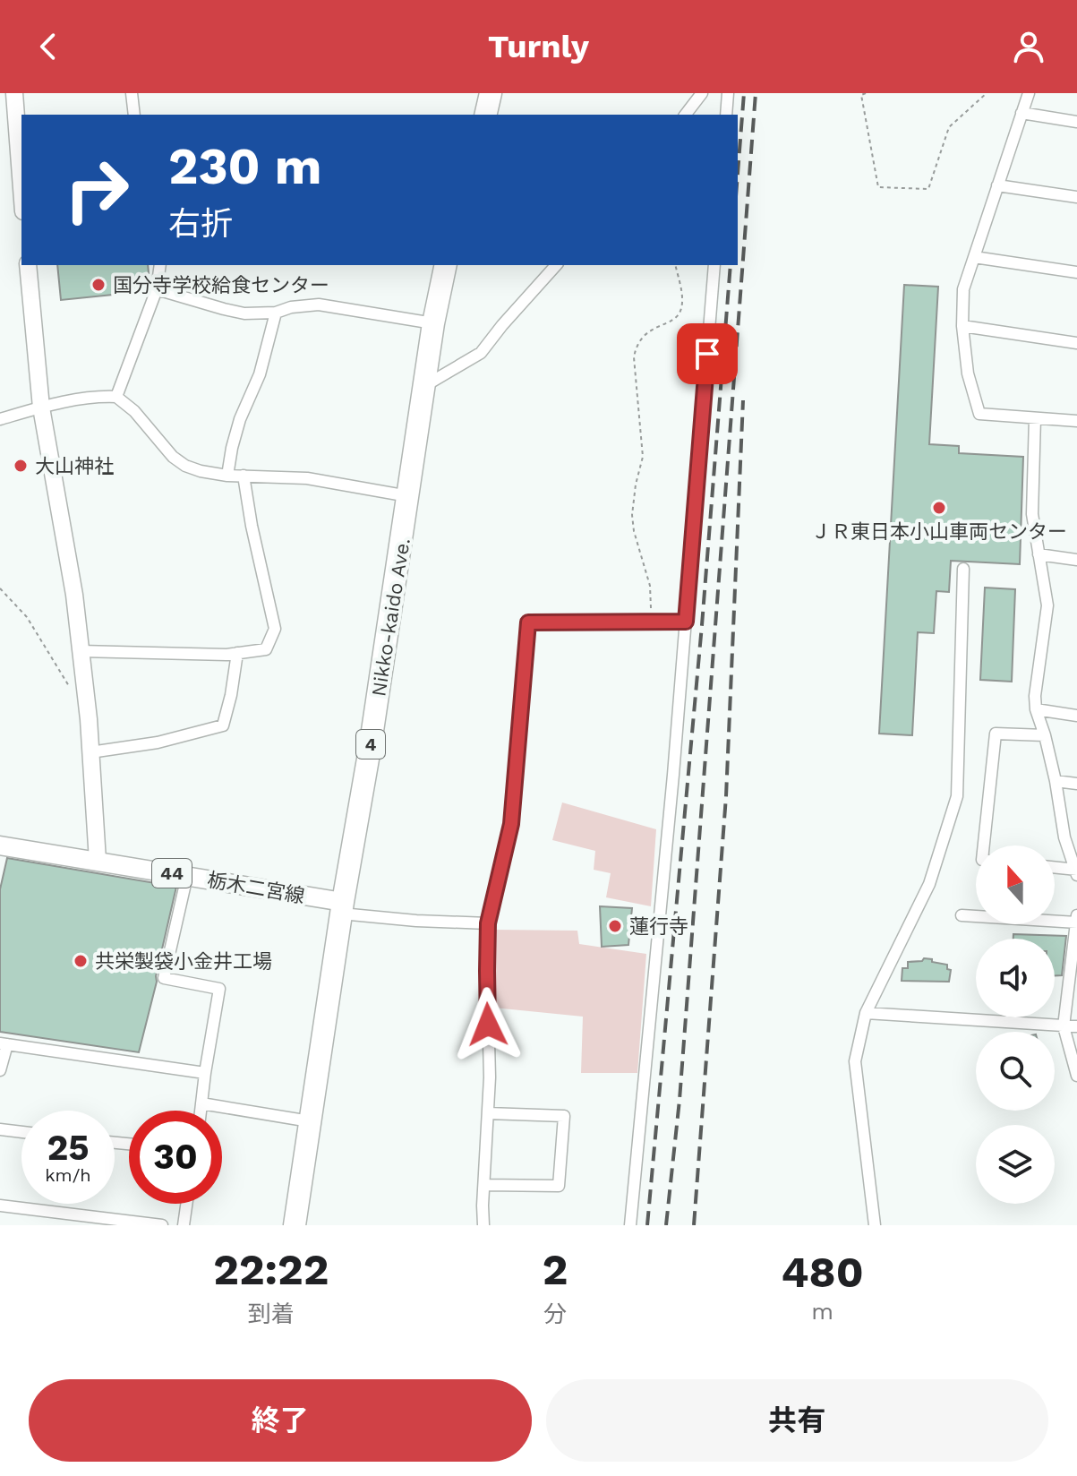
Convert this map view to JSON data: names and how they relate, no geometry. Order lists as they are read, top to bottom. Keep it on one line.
{"streets":{"highway":["Nikko-kaido Ave.","4"],"main road":["44","栃木二宮線"]},"crossings":[["Nikko-kaido Ave.","栃木二宮線"]],"places":["国分寺学校給食センター","大山神社","ＪＲ東日本小山車両センター","蓮行寺","共栄製袋小金井工場"],"north":"top","page":{"header":"Turnly","turn":["230 m","右折"],"speed":"25 km/h","limit":"30","eta":["22:22","到着","2","分","480","m"],"buttons":["終了","共有"]}}
